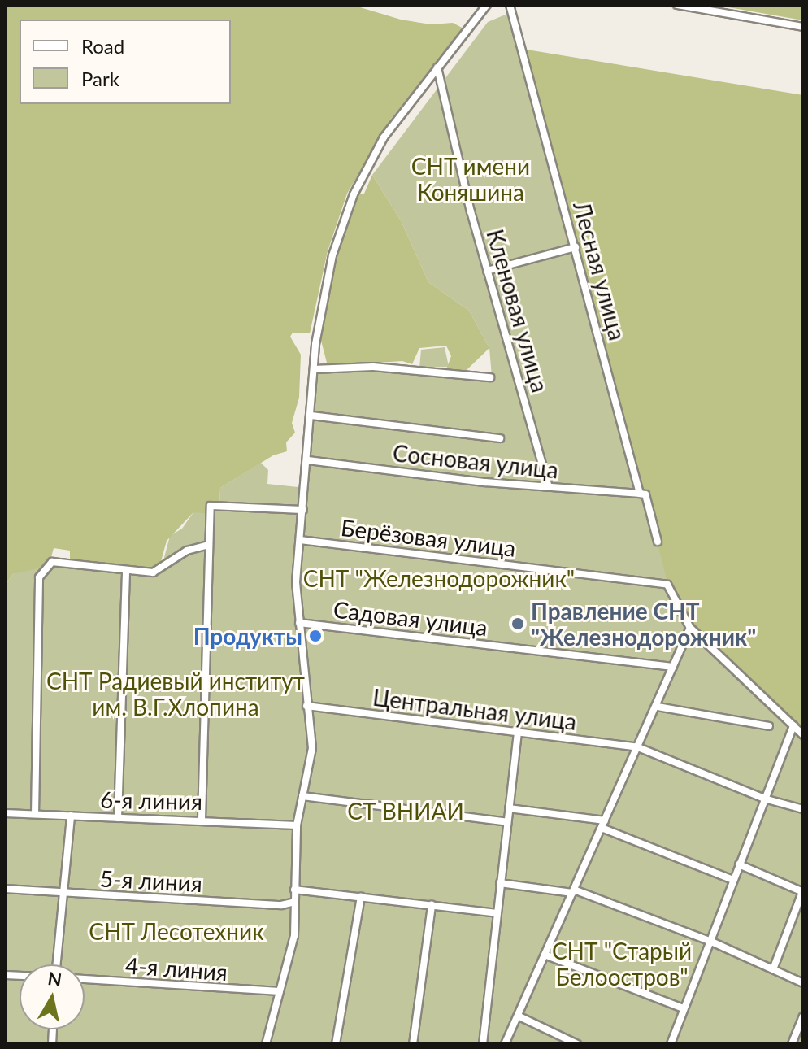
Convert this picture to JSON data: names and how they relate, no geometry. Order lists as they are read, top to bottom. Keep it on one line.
{"streets":{"street":["Лесная улица","Кленовая улица","Сосновая улица","Берёзовая улица","Садовая улица","Центральная улица","6-я линия","5-я линия","4-я линия"]},"crossings":[["Лесная улица","Сосновая улица"],["Кленовая улица","Сосновая улица"]],"parks":["СНТ имени Коняшина","СНТ \"Железнодорожник\"","СНТ Радиевый институт им. В.Г.Хлопина","СТ ВНИАИ","СНТ Лесотехник","СНТ \"Старый Белоостров\""],"places":["Правление СНТ \"Железнодорожник\"","Продукты"],"legend":["Road","Park"],"north":"top"}
